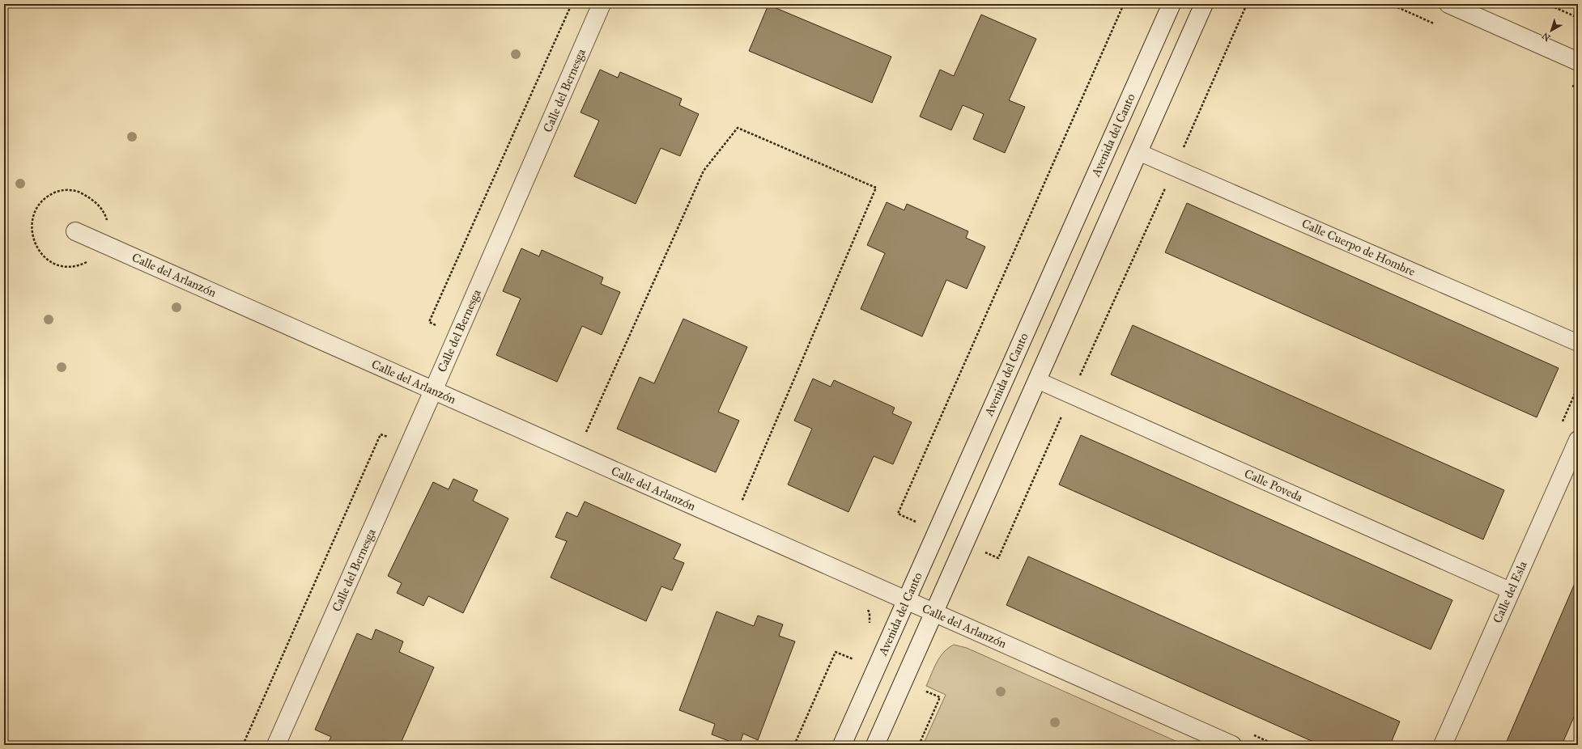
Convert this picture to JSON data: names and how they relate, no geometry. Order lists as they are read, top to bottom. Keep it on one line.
{"streets":{"street":["Calle del Bernesga","Avenida del Canto","Calle del Arlanzón","Calle del Esla"],"lane":["Calle Cuerpo de Hombre","Calle Poveda"]},"crossings":[["Calle del Bernesga","Calle del Arlanzón"],["Avenida del Canto","Calle del Arlanzón"],["Calle Poveda","Calle del Esla"]],"north":"bottom left"}
